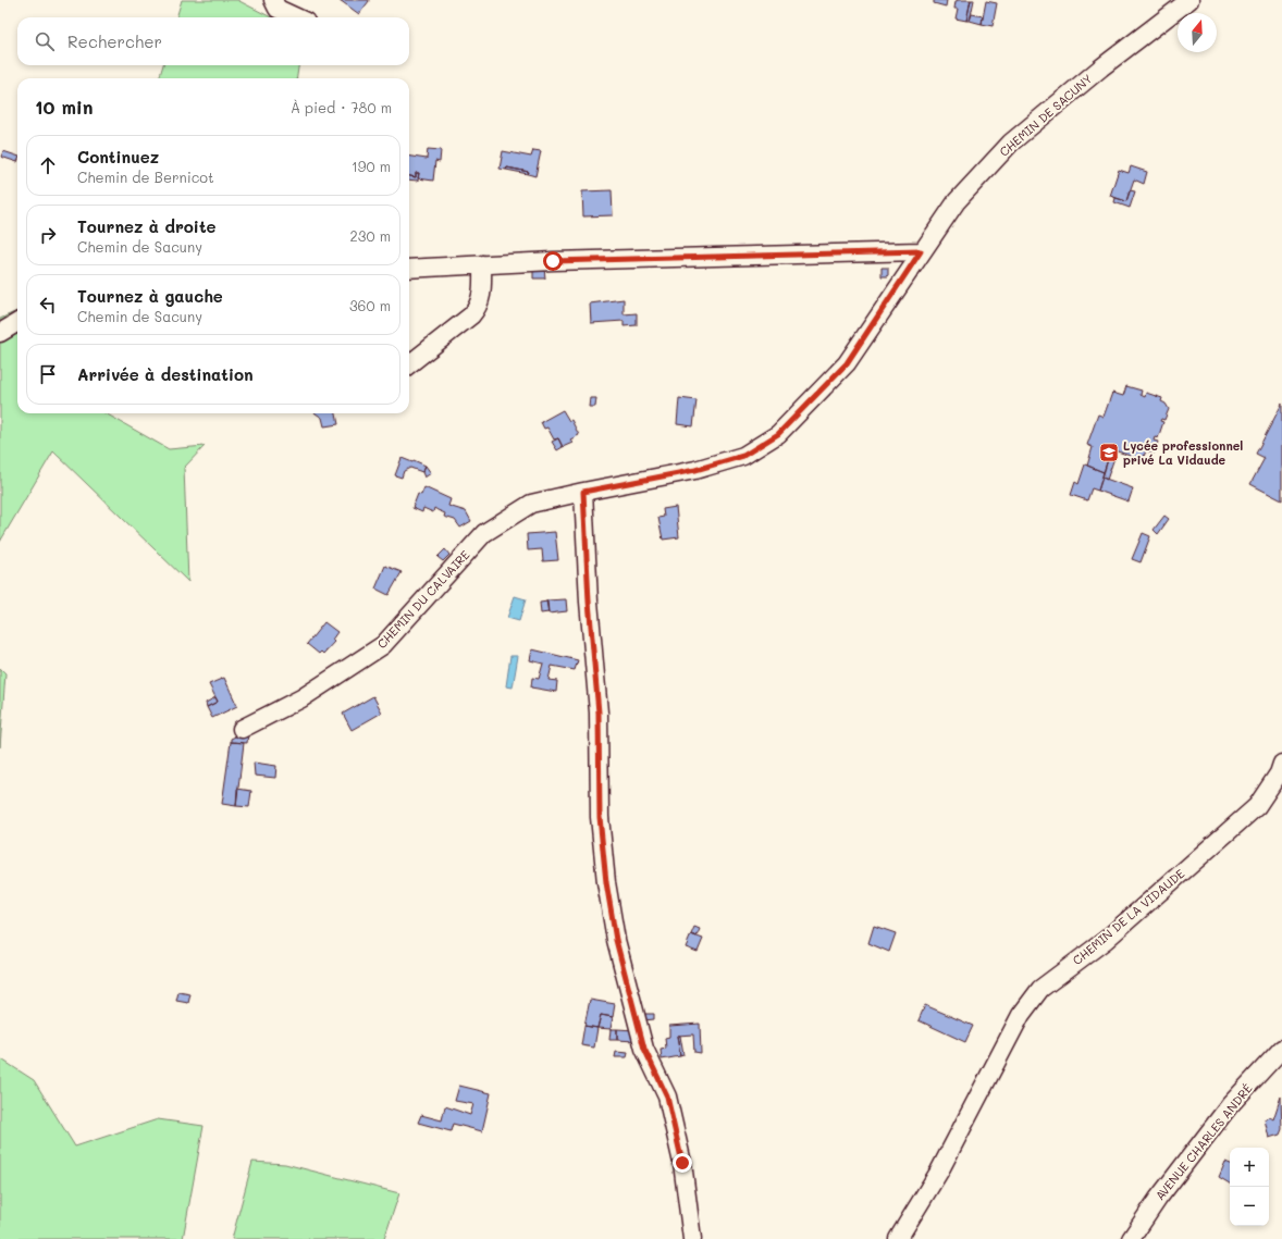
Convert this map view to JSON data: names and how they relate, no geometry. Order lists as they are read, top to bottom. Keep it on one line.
{"streets":{"street":["CHEMIN DE SACUNY","CHEMIN DU CALVAIRE","CHEMIN DE LA VIDAUDE","AVENUE CHARLES ANDRÉ"]},"crossings":[["CHEMIN DE SACUNY","CHEMIN DU CALVAIRE"]],"places":{"school or university":["Lycée professionnel privé La Vidaude"]},"north":"top","page":{"search":"Rechercher","heading":["10 min","À pied · 780 m"],"list":[["Continuez","Chemin de Bernicot","190 m"],["Tournez à droite","Chemin de Sacuny","230 m"],["Tournez à gauche","Chemin de Sacuny","360 m"],"Arrivée à destination"],"map_buttons":["+","−"]}}
